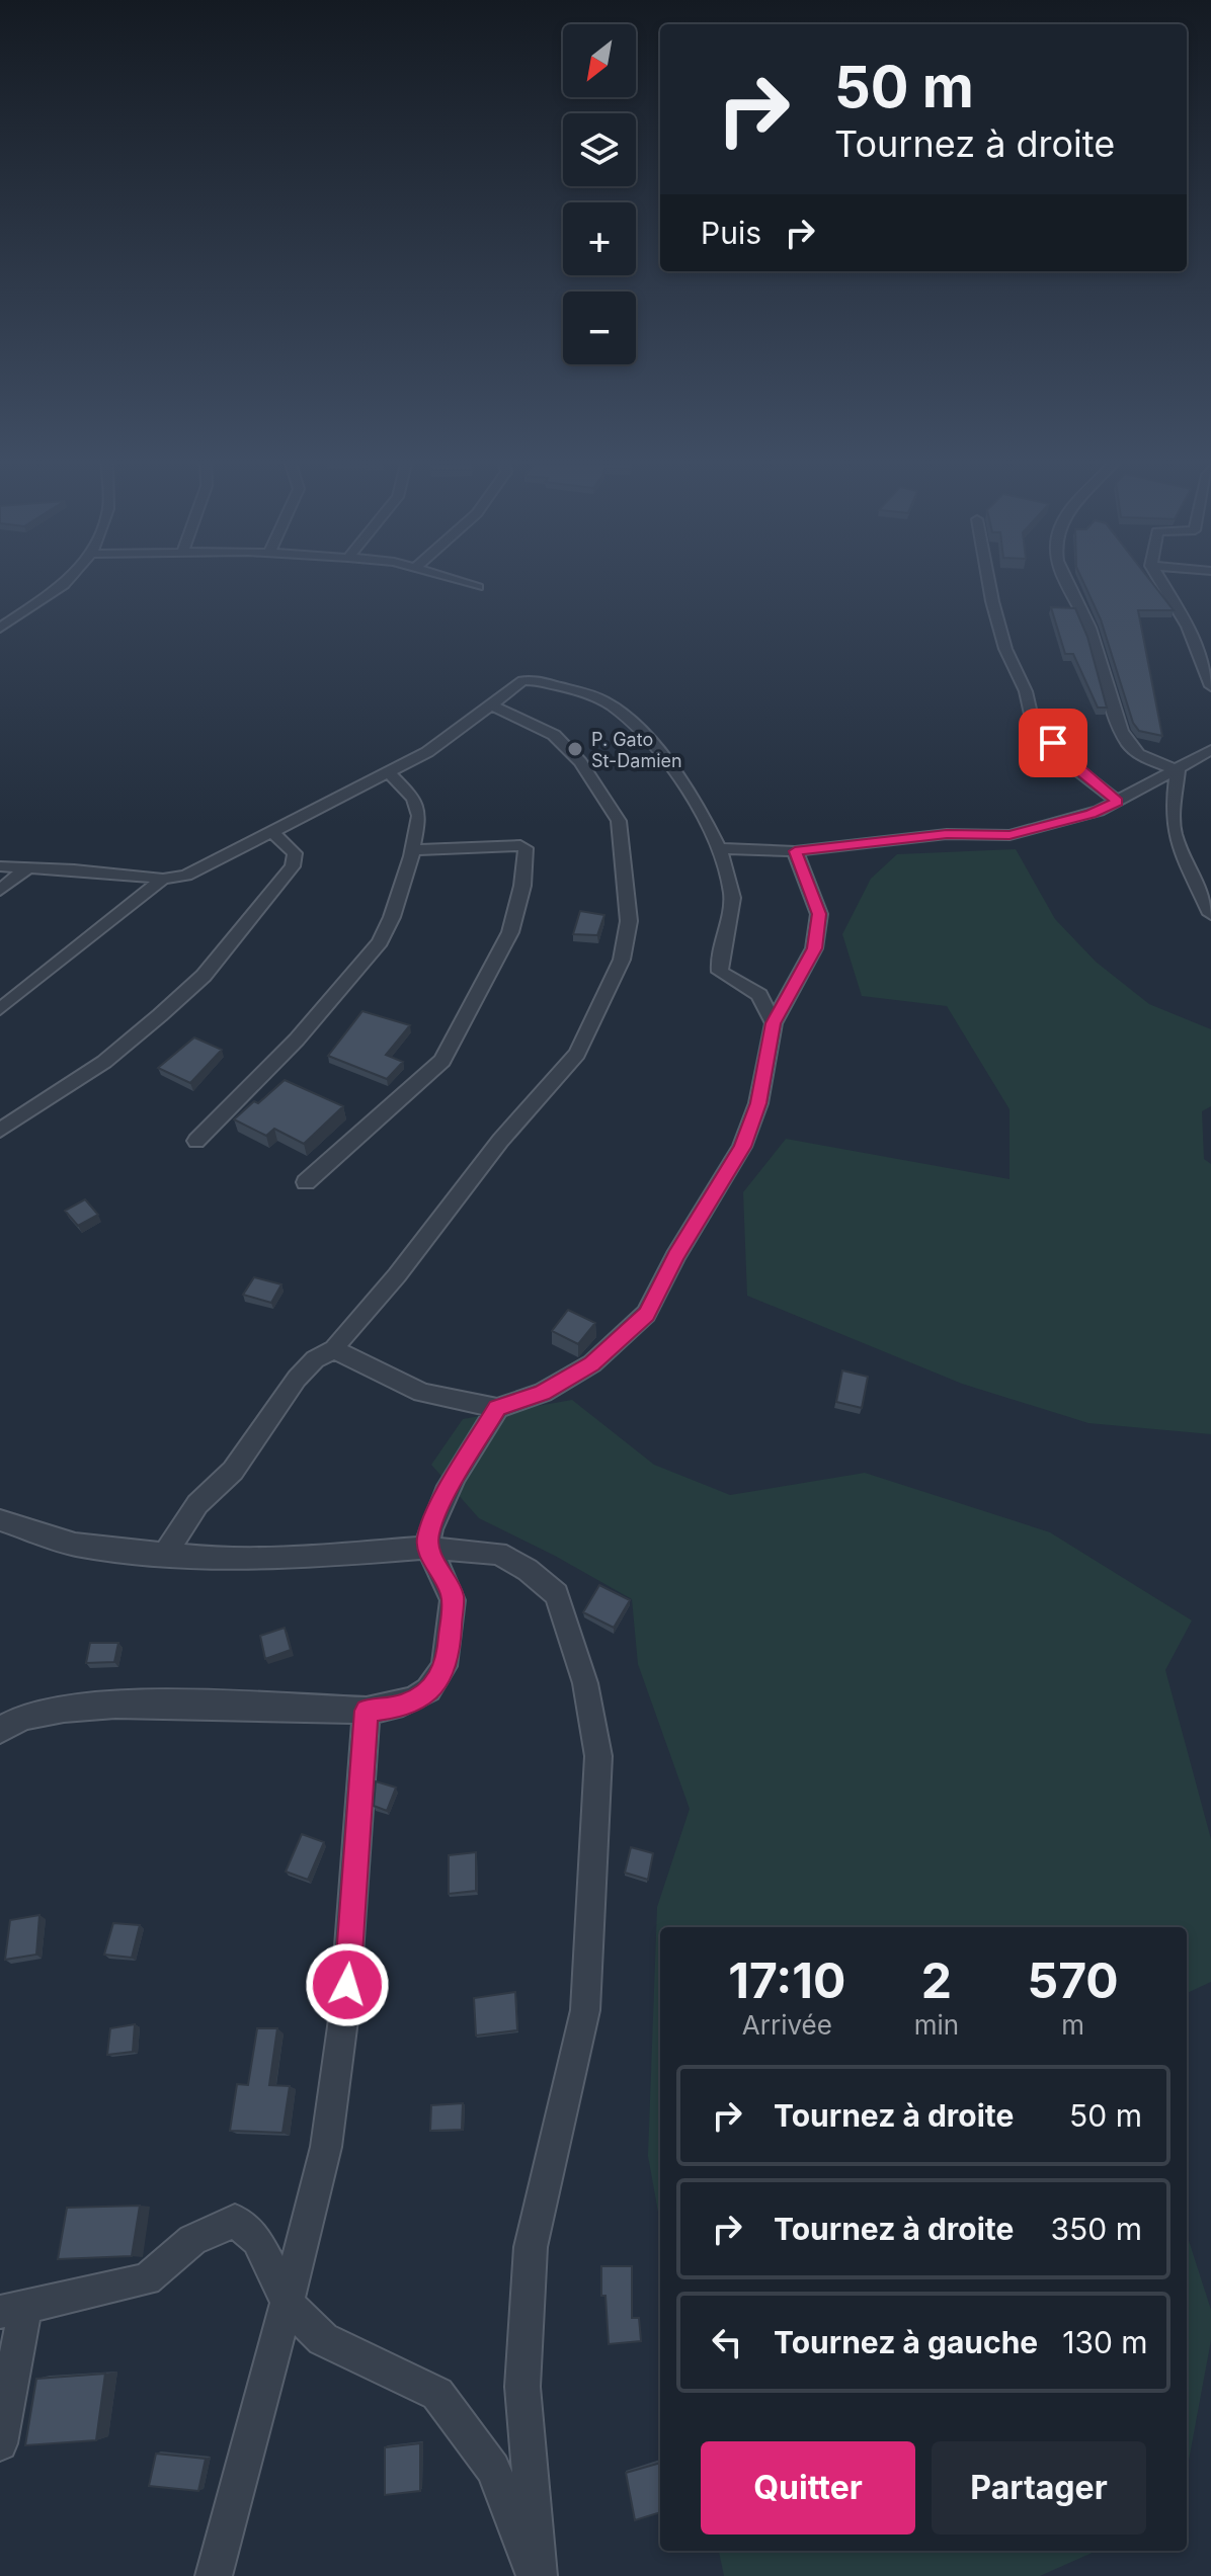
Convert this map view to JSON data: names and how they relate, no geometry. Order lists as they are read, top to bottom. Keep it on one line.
{"places":["P. Gato St-Damien"],"north":"bottom left","page":{"map_buttons":["+","−"],"turn":["50 m","Tournez à droite"],"then":"Puis","eta":["17:10","Arrivée","2","min","570","m"],"list":[{"name":"Tournez à droite","value":"50 m"},{"name":"Tournez à droite","value":"350 m"},{"name":"Tournez à gauche","value":"130 m"}],"buttons":["Quitter","Partager"]}}
